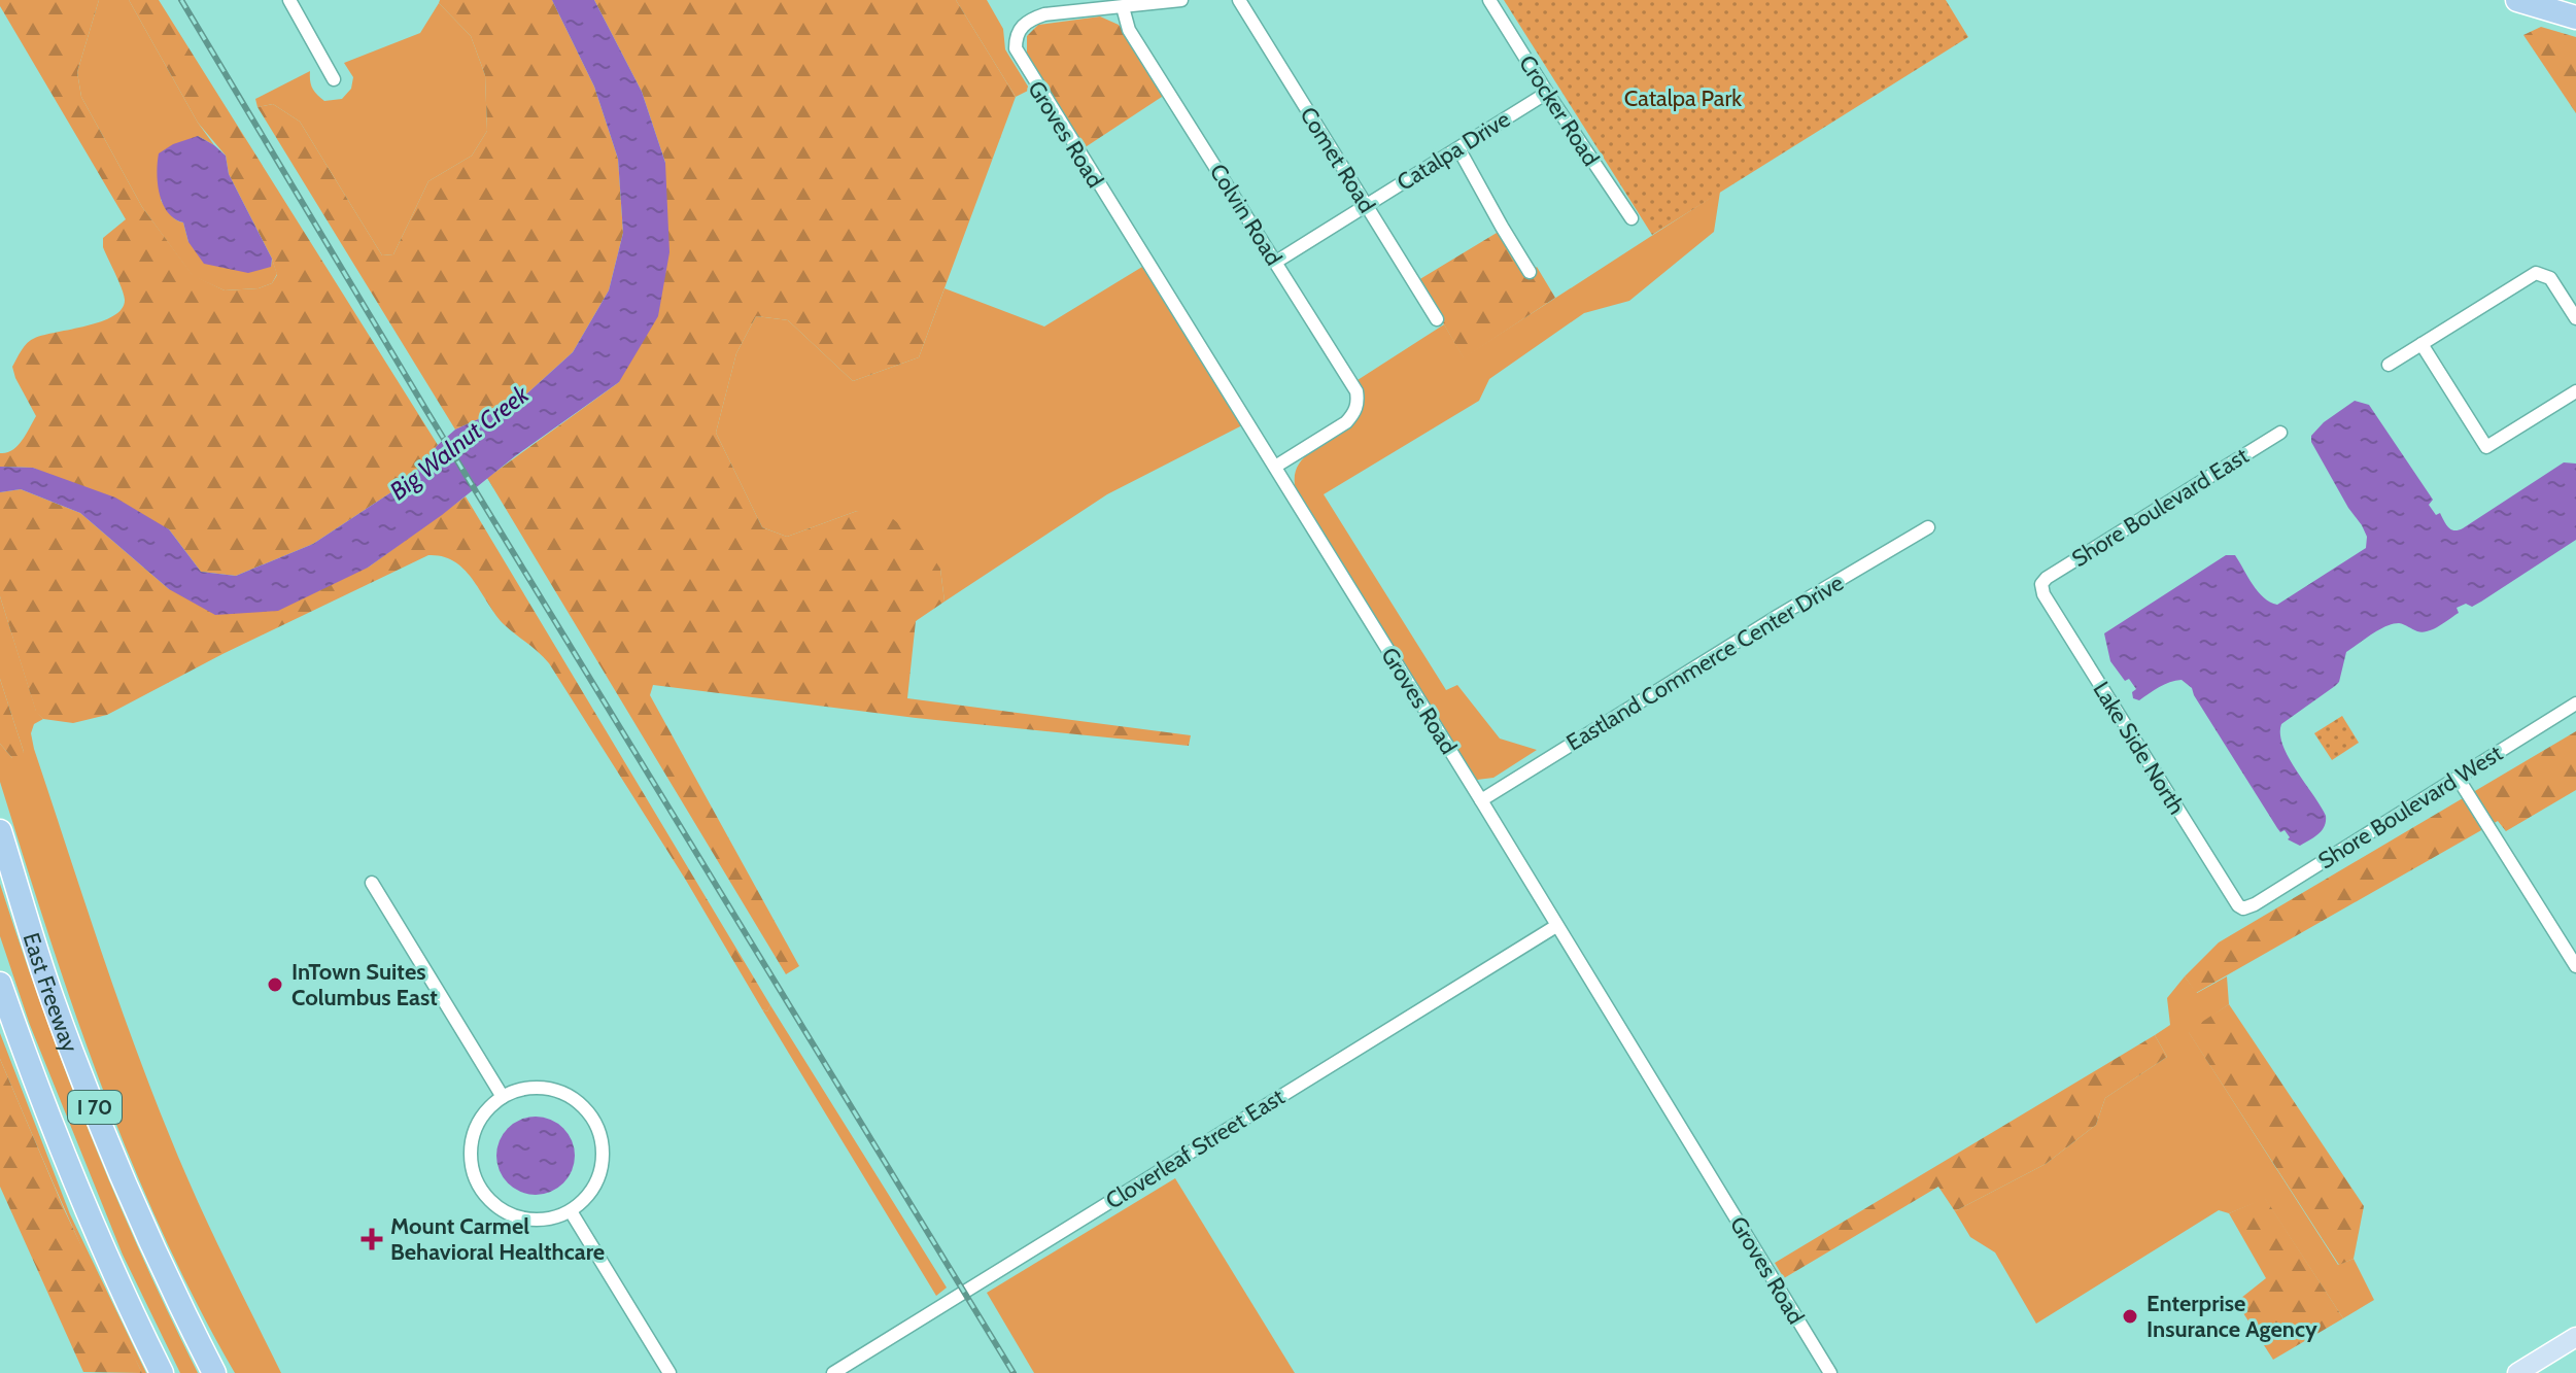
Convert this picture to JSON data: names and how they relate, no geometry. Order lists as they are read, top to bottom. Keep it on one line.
{"streets":{"highway":["East Freeway","I 70"],"street":["Crocker Road","Groves Road","Catalpa Drive","Comet Road","Colvin Road","Shore Boulevard East","Eastland Commerce Center Drive","Lake Side North","Shore Boulevard West","Cloverleaf Street East"]},"crossings":[["Crocker Road","Catalpa Drive"],["Groves Road","Colvin Road"],["Groves Road","Eastland Commerce Center Drive"],["Groves Road","Cloverleaf Street East"],["Catalpa Drive","Comet Road"],["Catalpa Drive","Colvin Road"],["Shore Boulevard East","Lake Side North"],["Lake Side North","Shore Boulevard West"]],"water":["Big Walnut Creek"],"parks":["Catalpa Park"],"places":{"other":["InTown Suites Columbus East","Enterprise Insurance Agency"],"health":["Mount Carmel Behavioral Healthcare"]}}
